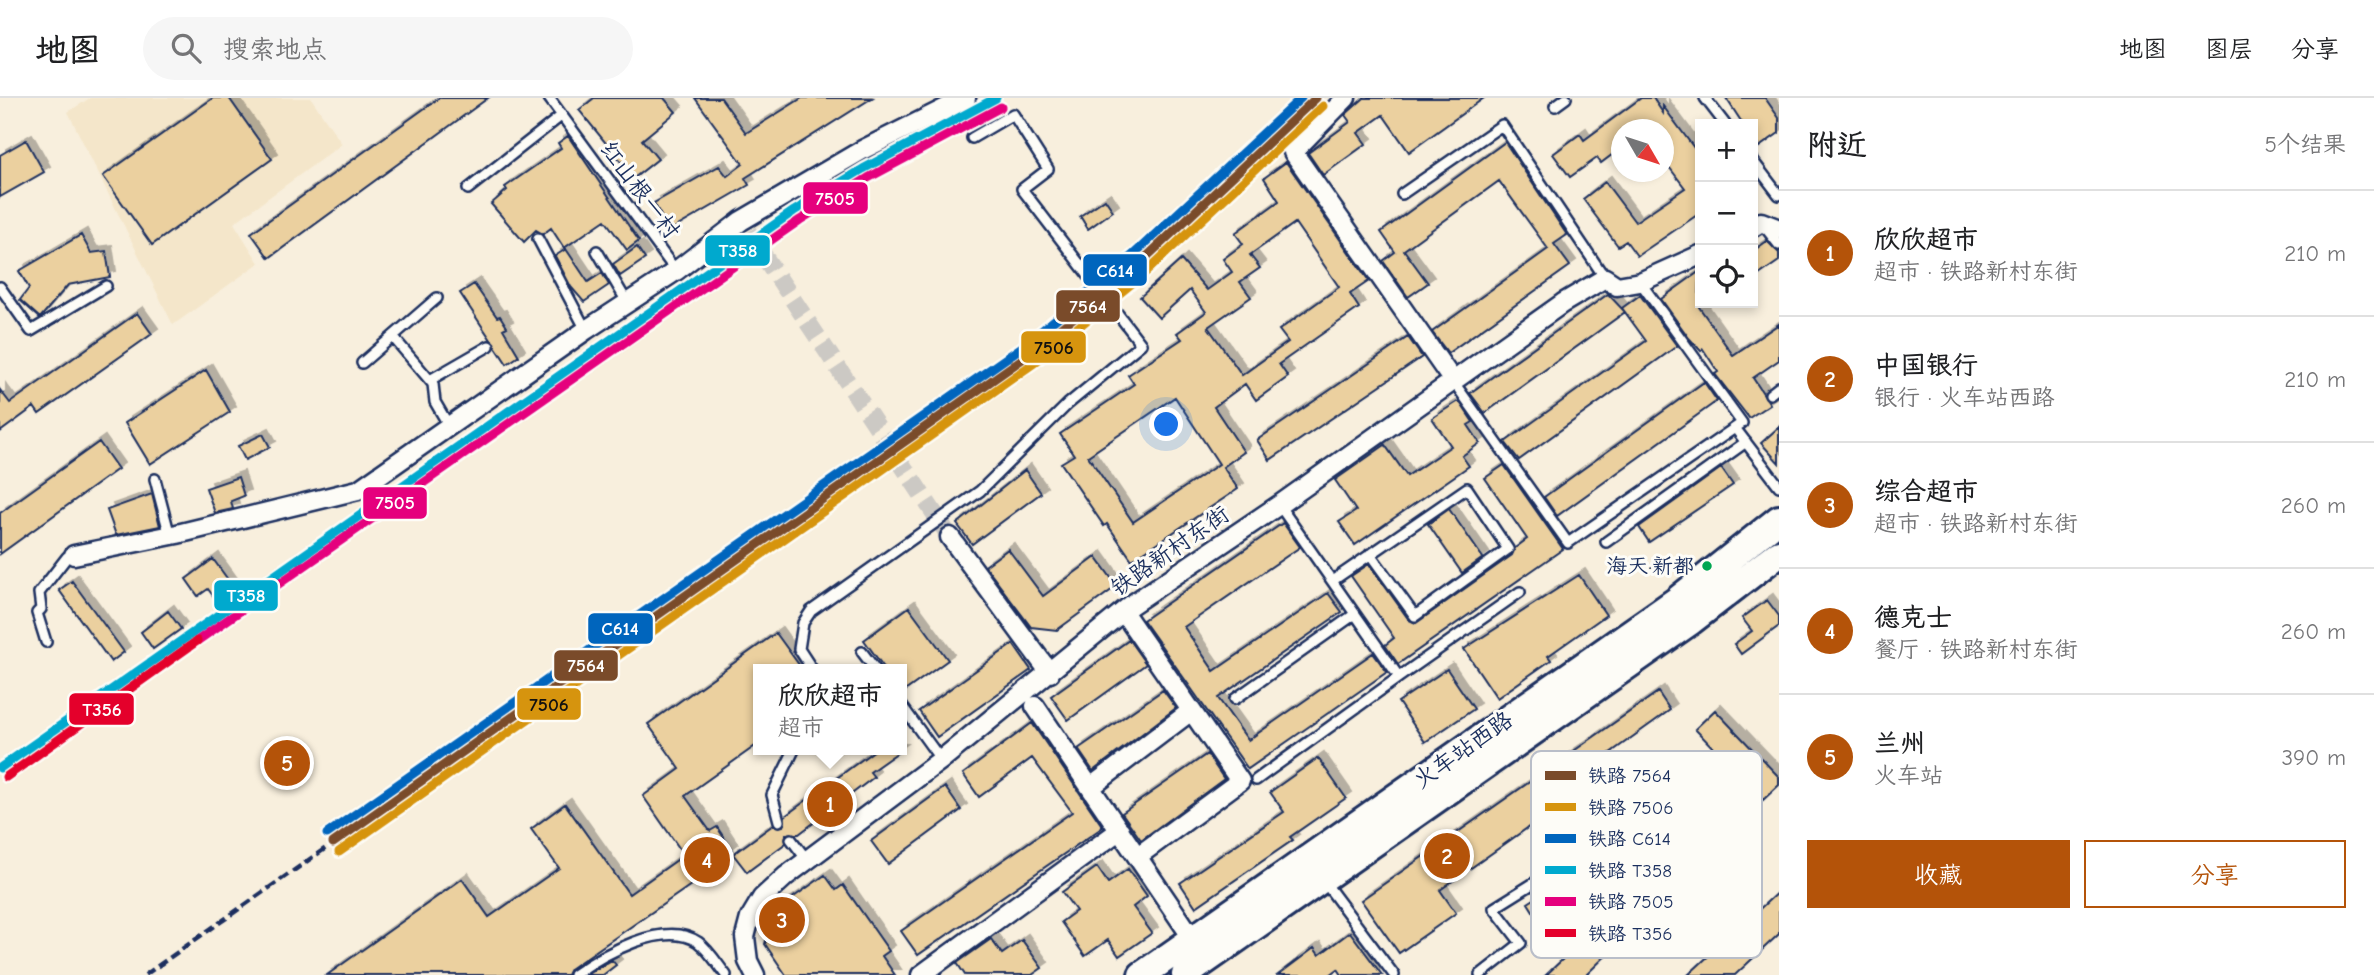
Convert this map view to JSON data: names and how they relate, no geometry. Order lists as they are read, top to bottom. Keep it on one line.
{"streets":{"main road":["火车站西路"],"street":["铁路新村东街"],"lane":["红山根一村"]},"places":["海天·新都"],"lines":["rail line 7564","rail line C614","rail line T358","rail line 7506","rail line 7505","rail line T356"],"legend":["铁路 7564","铁路 7506","铁路 C614","铁路 T358","铁路 7505","铁路 T356"],"north":"bottom right","page":{"header":"地图","search":"搜索地点","nav":["地图","图层","分享"],"heading":["附近","5个结果"],"map_buttons":["+","−"],"list":[{"mark":"1","name":"欣欣超市","note":"超市 · 铁路新村东街","value":"210 m"},{"mark":"2","name":"中国银行","note":"银行 · 火车站西路","value":"210 m"},{"mark":"3","name":"综合超市","note":"超市 · 铁路新村东街","value":"260 m"},{"mark":"4","name":"德克士","note":"餐厅 · 铁路新村东街","value":"260 m"},{"mark":"5","name":"兰州","note":"火车站","value":"390 m"}],"popup":["欣欣超市","超市"],"pins":["5","1","2","4","3"],"buttons":["收藏","分享"]}}
